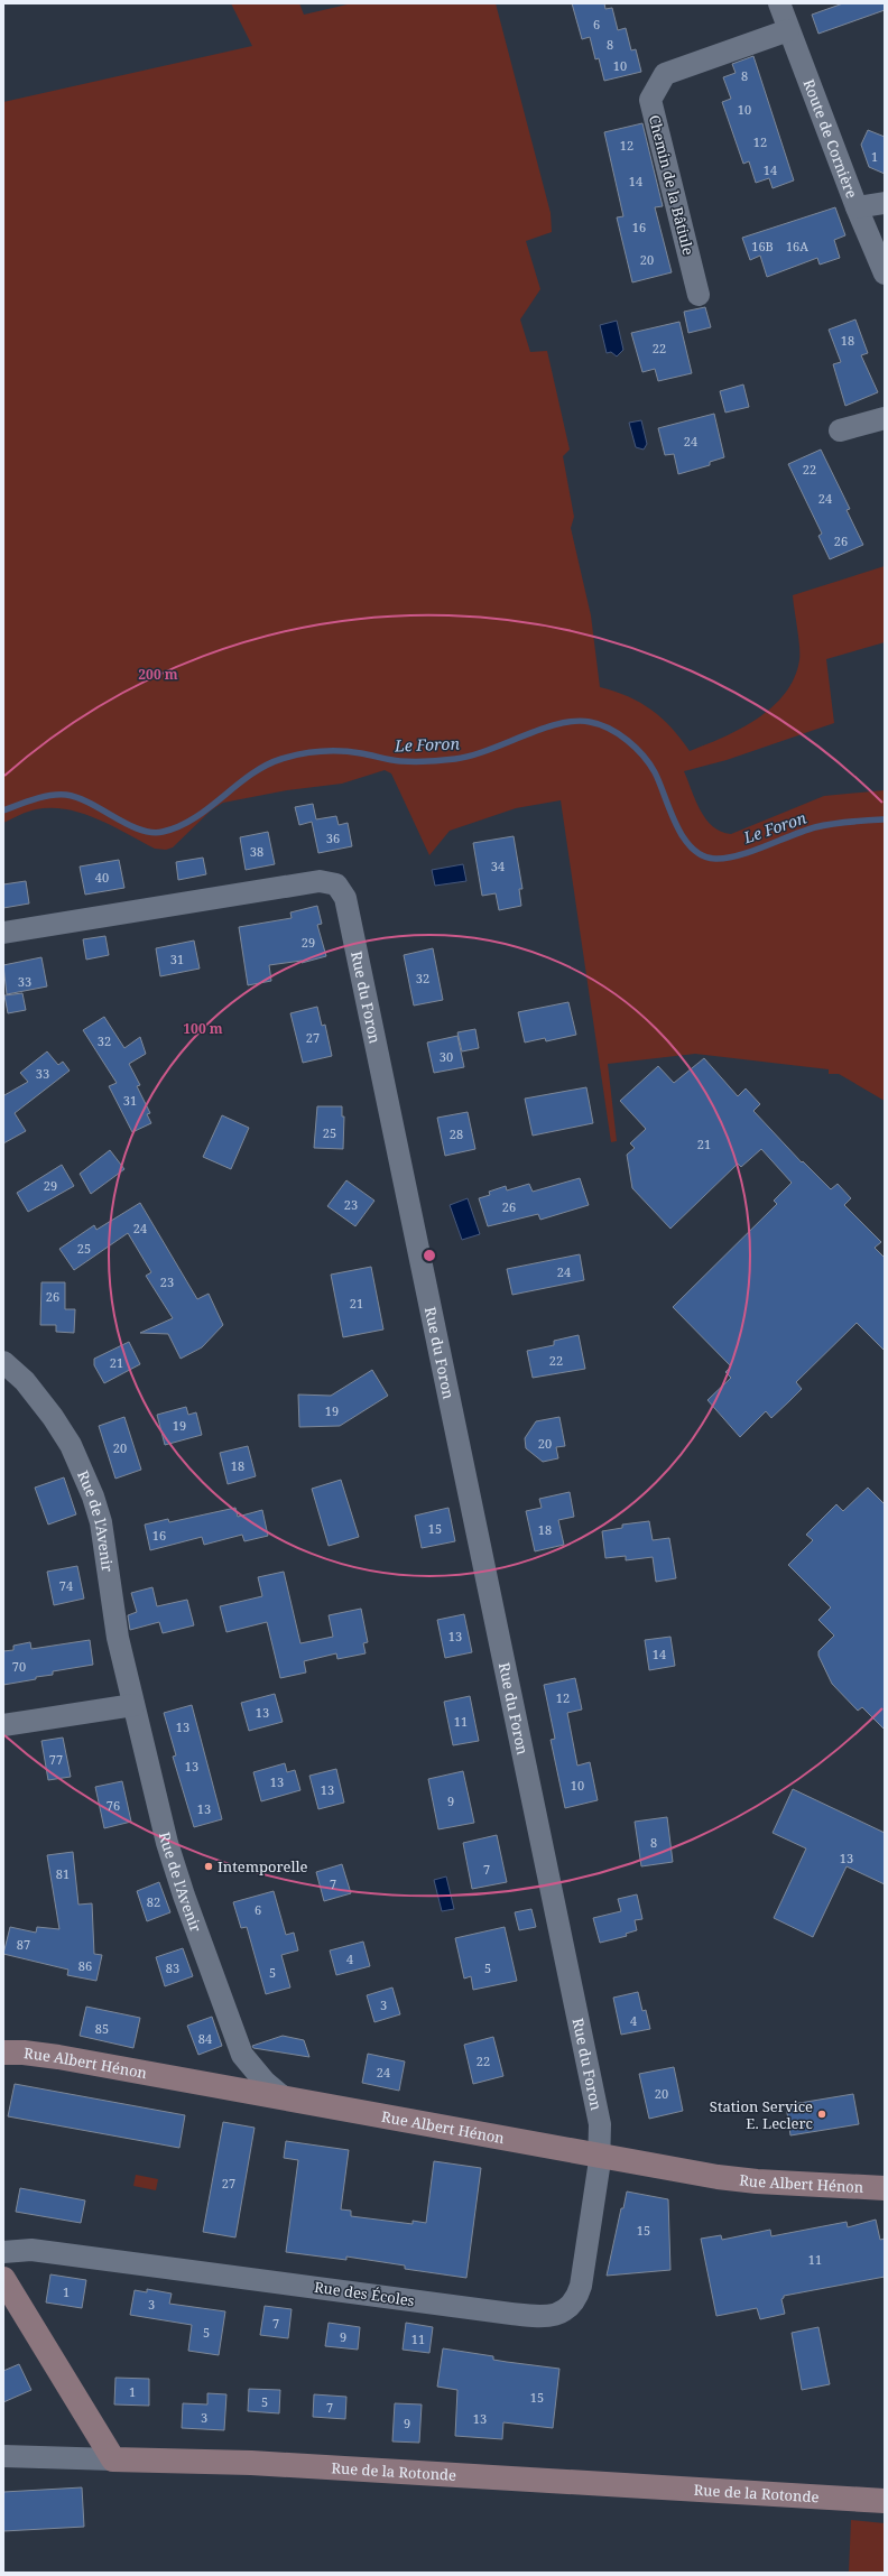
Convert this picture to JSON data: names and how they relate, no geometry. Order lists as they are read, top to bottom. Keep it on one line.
{"streets":{"street":["Route de Cornière","Chemin de la Bâtiule","Rue du Foron","Rue de l'Avenir","Rue Albert Hénon","Rue des Écoles","Rue de la Rotonde"]},"crossings":[["Route de Cornière","Chemin de la Bâtiule"],["Rue du Foron","Rue Albert Hénon"],["Rue du Foron","Rue des Écoles"],["Rue de l'Avenir","Rue Albert Hénon"],["Rue Albert Hénon","Rue des Écoles"]],"water":["Le Foron"],"places":["Intemporelle","Station Service E. Leclerc"],"house_numbers":["6","8","10","8","10","12","12","1","14","14","16","16B","16A","20","18","22","24","22","24","26","36","38","34","40","29","31","32","33","27","32","30","33","31","25","28","21","29","23","26","24","25","24","23","26","21","22","21","19","19","20","20","18","15","18","16","74","13","14","70","12","13","11","13","77","13","13","10","13","9","76","13","8","13","7","81","7","82","6","87","4","86","83","5","5","3","4","85","84","22","24","20","27","15","11","1","3","7","5","9","11","1","15","5","7","3","13","9"],"rings":["200 m","100 m"]}
